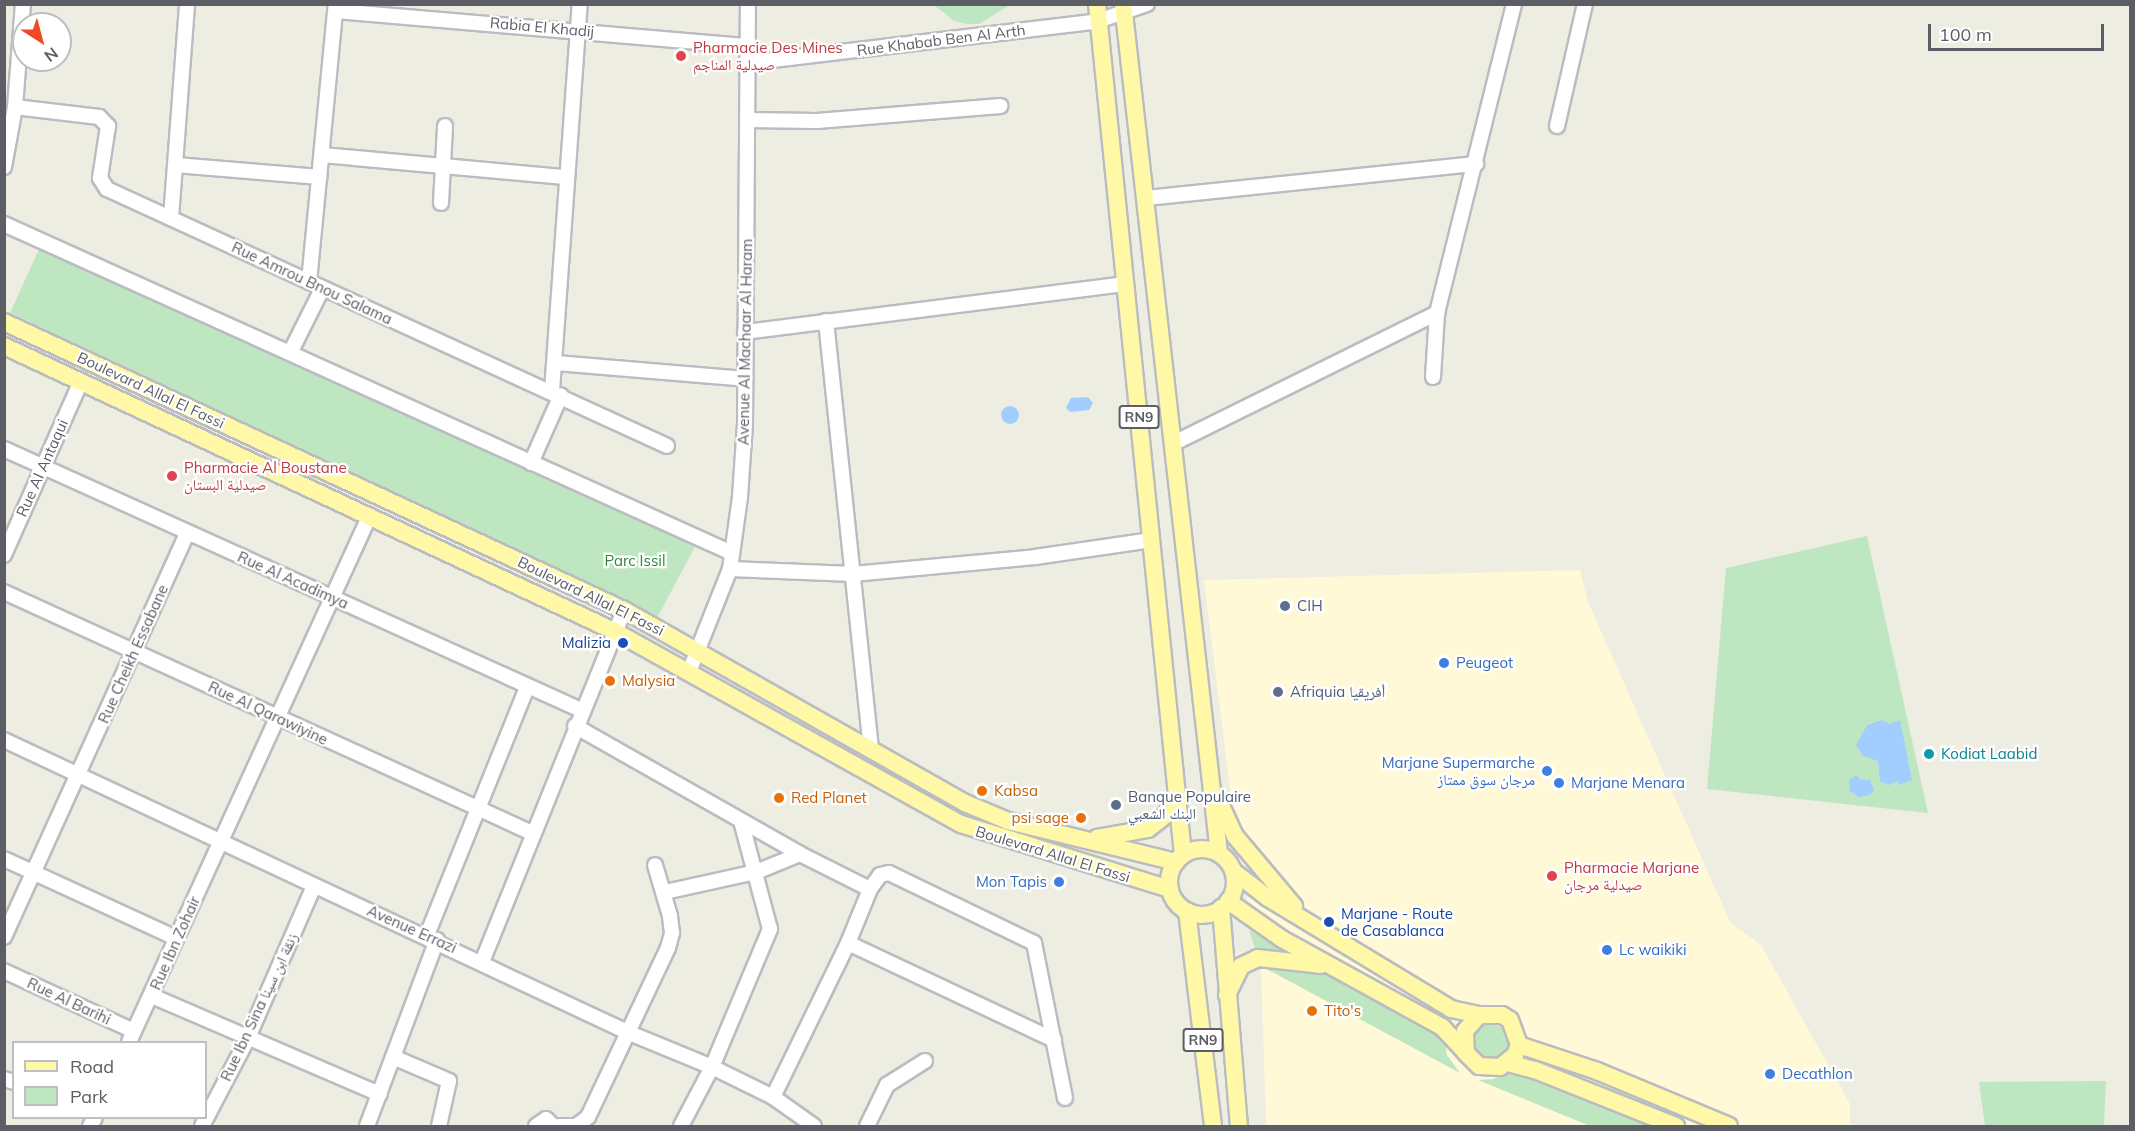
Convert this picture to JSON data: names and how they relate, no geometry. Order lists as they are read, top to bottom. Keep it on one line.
{"streets":{"main road":["Boulevard Allal El Fassi","RN9"],"street":["Rabia El Khadij","Rue Khabab Ben Al Arth","Rue Amrou Bnou Salama","Avenue Al Machaar Al Haram","Rue Al Antaqui","Rue Al Acadimya","Rue Cheikh Essabane","Rue Al Qarawiyine","Avenue Errazi","Rue Ibn Zohair","Rue Al Barihi","Rue Ibn Sina زنقة ابن سينا"]},"crossings":[["Rabia El Khadij","Avenue Al Machaar Al Haram"],["Rue Khabab Ben Al Arth","Avenue Al Machaar Al Haram"],["Rue Khabab Ben Al Arth","RN9"],["Avenue Al Machaar Al Haram","Boulevard Allal El Fassi"],["Boulevard Allal El Fassi","RN9"],["Boulevard Allal El Fassi","Rue Al Antaqui"],["Boulevard Allal El Fassi","Rue Ibn Zohair"],["Rue Al Antaqui","Rue Al Acadimya"],["Rue Al Acadimya","Rue Cheikh Essabane"],["Rue Al Acadimya","Rue Ibn Zohair"],["Rue Cheikh Essabane","Rue Al Qarawiyine"],["Rue Cheikh Essabane","Avenue Errazi"],["Rue Al Qarawiyine","Rue Ibn Zohair"],["Avenue Errazi","Rue Ibn Zohair"],["Avenue Errazi","Rue Ibn Sina زنقة ابن سينا"],["Rue Ibn Zohair","Rue Al Barihi"]],"parks":["Parc Issil"],"places":["Pharmacie Des Mines صيدلية المناجم","Pharmacie Al Boustane صيدلية البستان","CIH","Malizia","Peugeot","Malysia","Afriquia أفريقيا","Kodiat Laabid","Marjane Supermarche مرجان سوق ممتاز","Marjane Menara","Kabsa","Red Planet","Banque Populaire البنك الشعبي","psi sage","Pharmacie Marjane صيدلية مرجان","Mon Tapis","Marjane - Route de Casablanca","Lc waikiki","Tito's","Decathlon"],"legend":["Road","Park"],"scale_bar":"100 m","north":"bottom right"}
